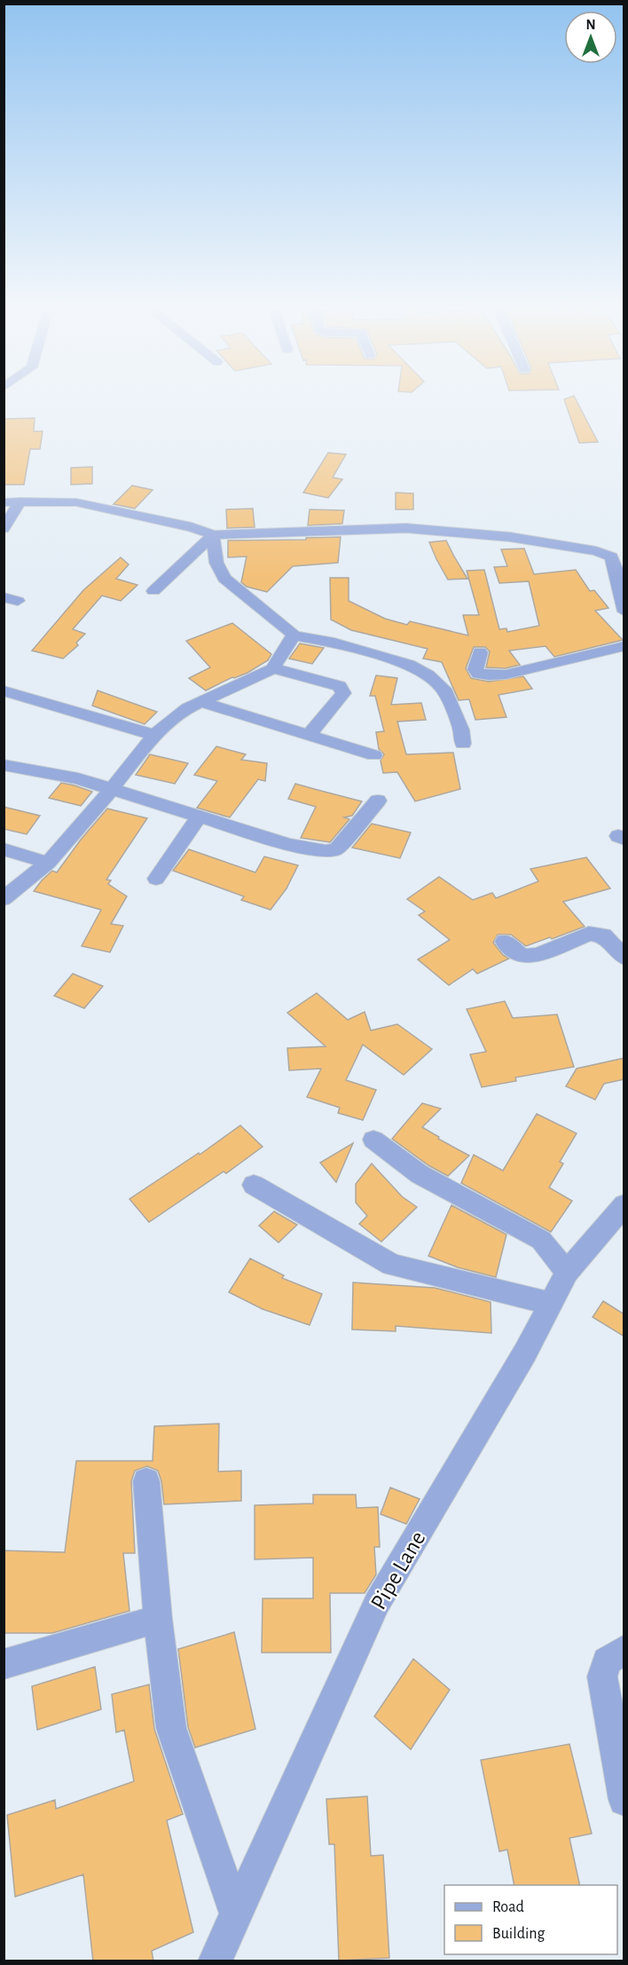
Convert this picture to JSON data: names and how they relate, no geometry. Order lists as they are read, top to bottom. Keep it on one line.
{"streets":{"street":["Pipe Lane"]},"legend":["Road","Building"],"north":"top"}
